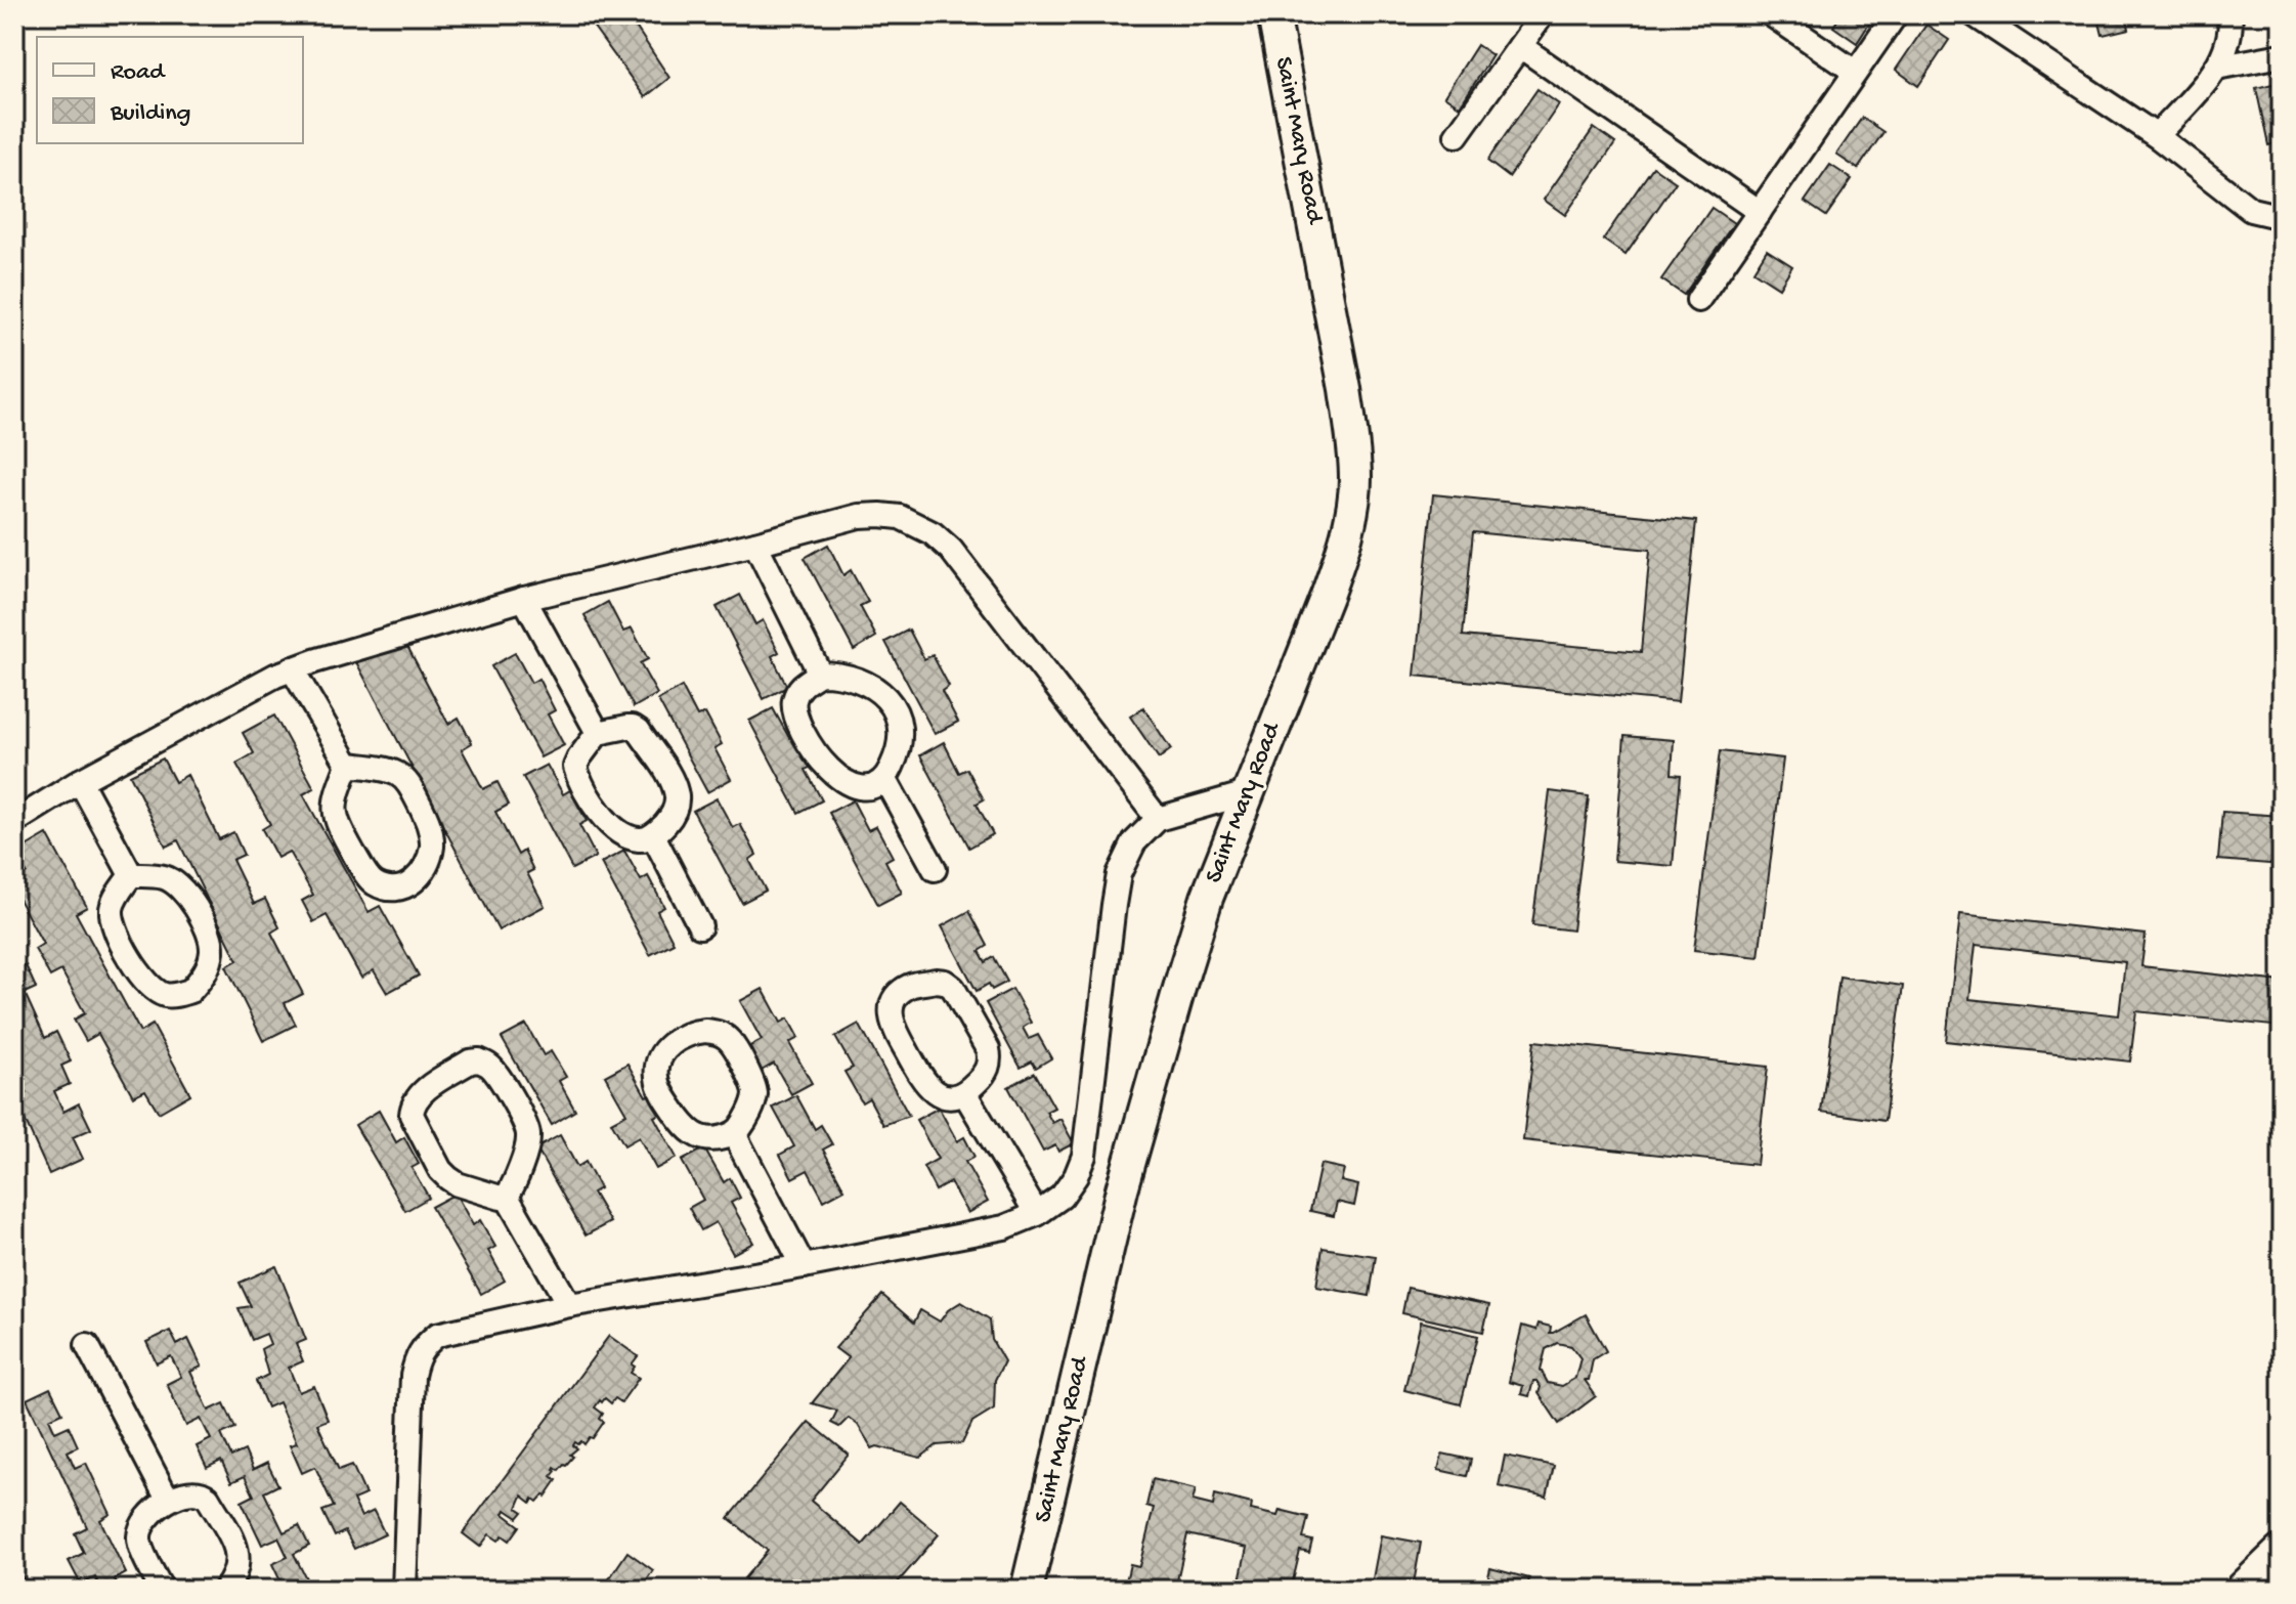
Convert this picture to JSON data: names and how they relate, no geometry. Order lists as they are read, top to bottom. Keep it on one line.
{"streets":{"street":["Saint Mary Road"]},"legend":["Road","Building"]}
